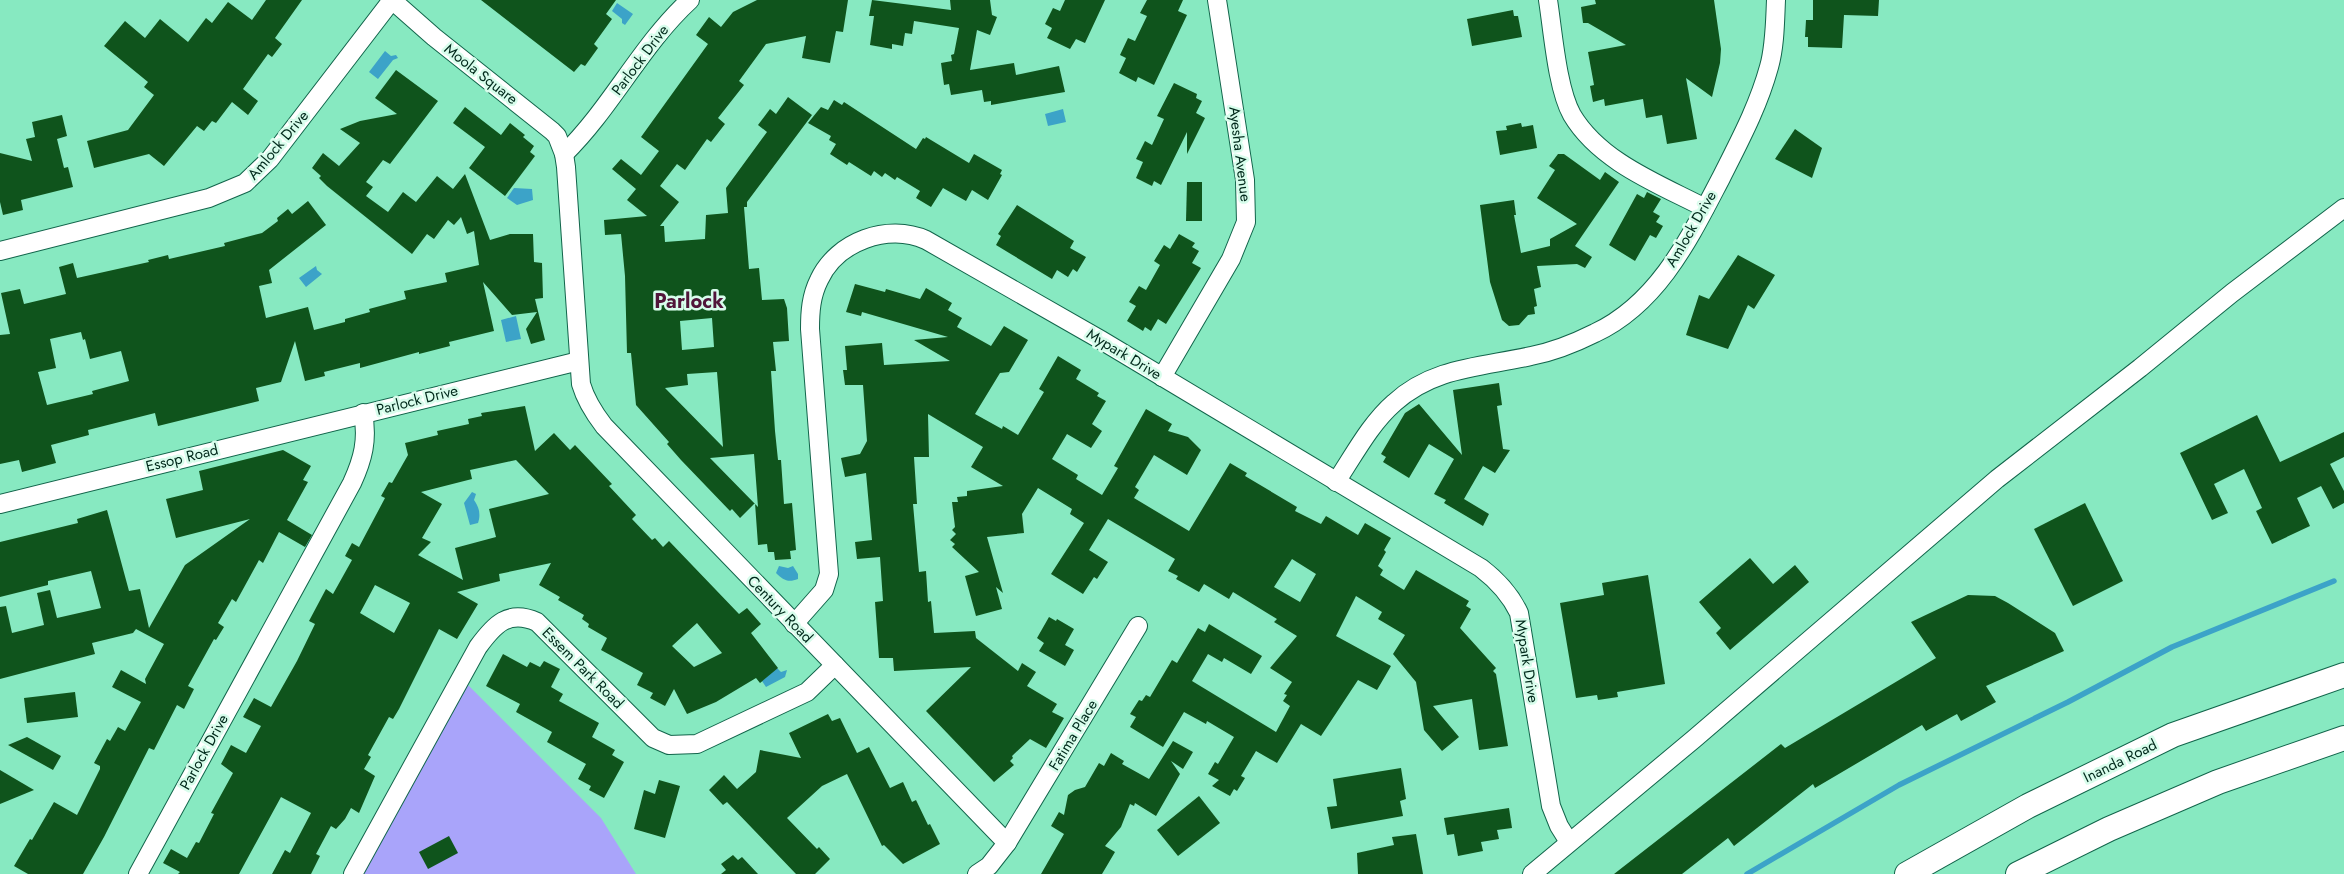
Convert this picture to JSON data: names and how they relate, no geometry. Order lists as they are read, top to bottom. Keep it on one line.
{"streets":{"main road":["Inanda Road"],"street":["Parlock Drive","Moola Square","Amlock Drive","Ayesha Avenue","Mypark Drive","Essop Road","Century Road","Essem Park Road","Fatima Place"]},"crossings":[["Parlock Drive","Moola Square"],["Parlock Drive","Essop Road"],["Parlock Drive","Century Road"],["Moola Square","Amlock Drive"],["Amlock Drive","Mypark Drive"],["Ayesha Avenue","Mypark Drive"],["Mypark Drive","Century Road"],["Century Road","Essem Park Road"],["Century Road","Fatima Place"]],"districts":["Parlock"]}
